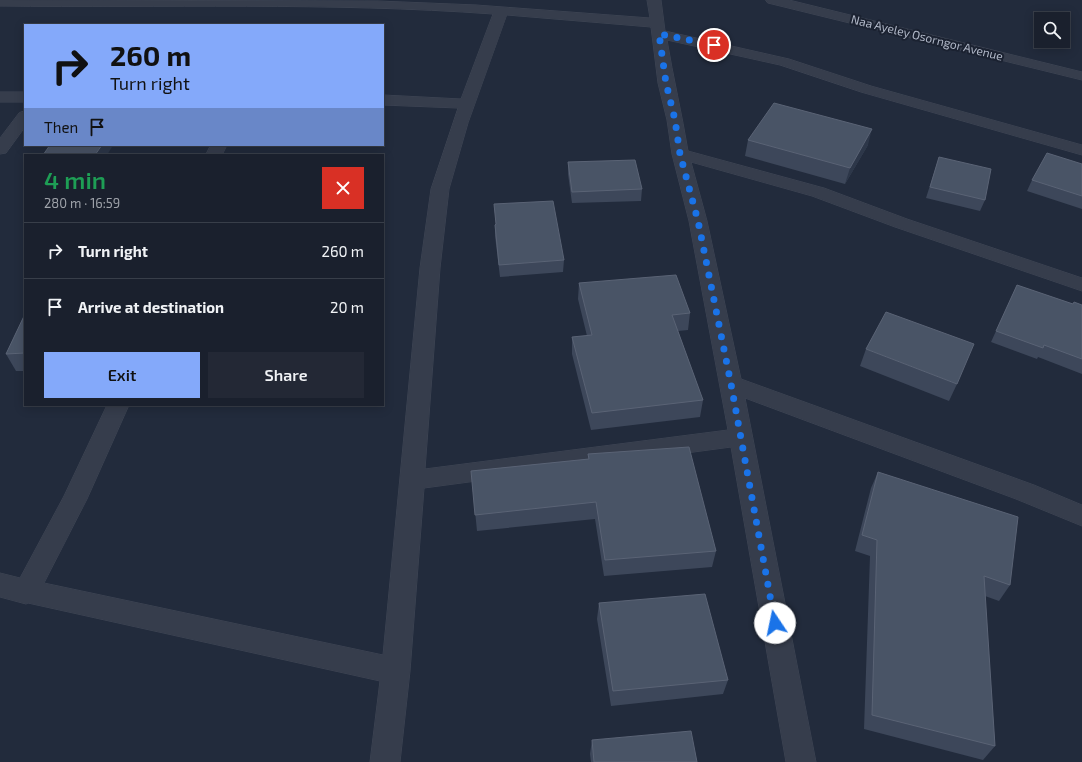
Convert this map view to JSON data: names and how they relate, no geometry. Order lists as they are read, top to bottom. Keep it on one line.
{"streets":{"street":["Naa Ayeley Osorngor Avenue"]},"page":{"turn":["260 m","Turn right"],"then":"Then","heading":["4 min","280 m · 16:59"],"list":[{"name":"Turn right","value":"260 m"},{"name":"Arrive at destination","value":"20 m"}],"buttons":["Exit","Share"]}}
